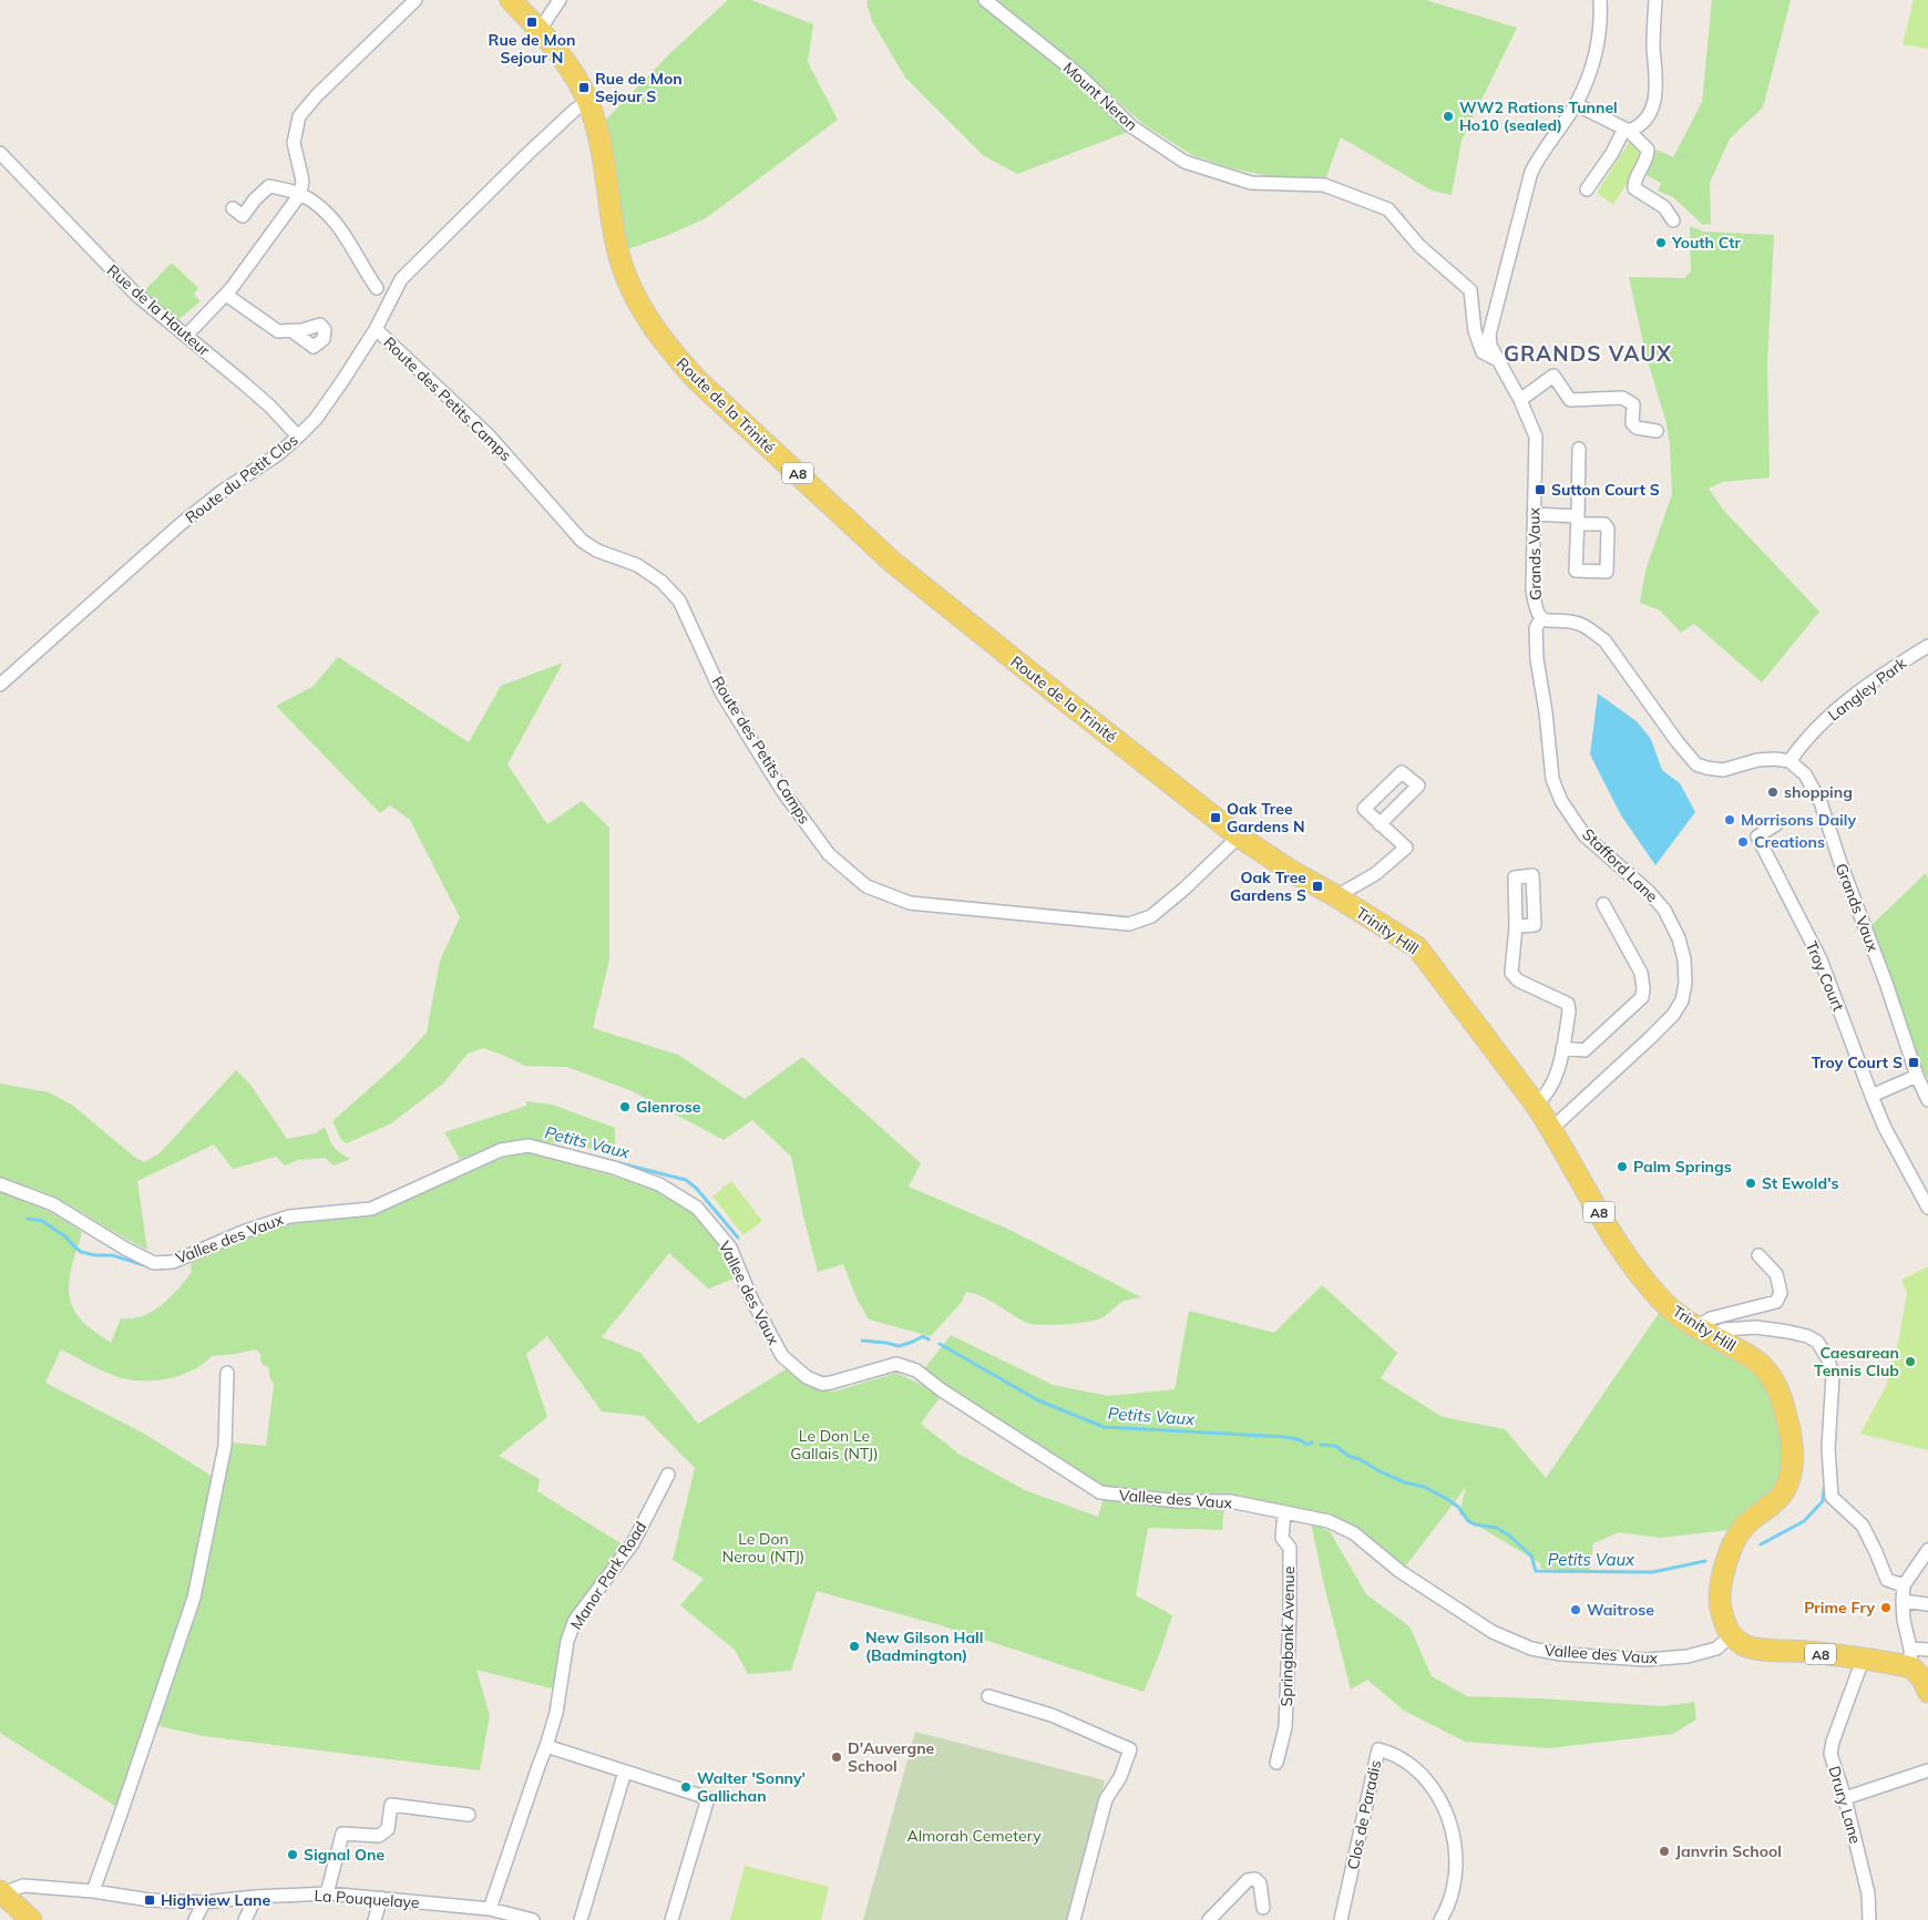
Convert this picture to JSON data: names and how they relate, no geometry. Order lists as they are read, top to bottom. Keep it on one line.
{"streets":{"main road":["Route de la Trinité","A8","Trinity Hill"],"street":["Mount Neron","Rue de la Hauteur","Route des Petits Camps","Route du Petit Clos","Grands Vaux","Langley Park","Stafford Lane","Troy Court","Vallee des Vaux","Manor Park Road","Springbank Avenue","Drury Lane","Clos de Paradis","La Pouquelaye"]},"crossings":[["Mount Neron","Grands Vaux"],["Rue de la Hauteur","Route du Petit Clos"],["Route des Petits Camps","Route de la Trinité"],["Route des Petits Camps","Route du Petit Clos"],["Route des Petits Camps","Trinity Hill"],["Route de la Trinité","Route du Petit Clos"],["Route de la Trinité","Trinity Hill"],["A8","Trinity Hill"],["A8","Vallee des Vaux"],["A8","Drury Lane"],["Grands Vaux","Langley Park"],["Grands Vaux","Stafford Lane"],["Stafford Lane","Trinity Hill"],["Trinity Hill","Vallee des Vaux"],["Vallee des Vaux","Springbank Avenue"],["Manor Park Road","La Pouquelaye"]],"districts":["GRANDS VAUX"],"water":["Petits Vaux"],"parks":["Le Don Le Gallais (NTJ)","Le Don Nerou (NTJ)","Almorah Cemetery"],"places":{"transit":["Rue de Mon Sejour N","Rue de Mon Sejour S","Sutton Court S","Oak Tree Gardens N","Oak Tree Gardens S","Troy Court S","Highview Lane"],"other":["WW2 Rations Tunnel Ho10 (sealed)","Youth Ctr","shopping","Morrisons Daily","Creations","Glenrose","Palm Springs","St Ewold's","Caesarean Tennis Club","Prime Fry","Waitrose","New Gilson Hall (Badmington)","D'Auvergne School","Walter 'Sonny' Gallichan","Janvrin School","Signal One"]}}
